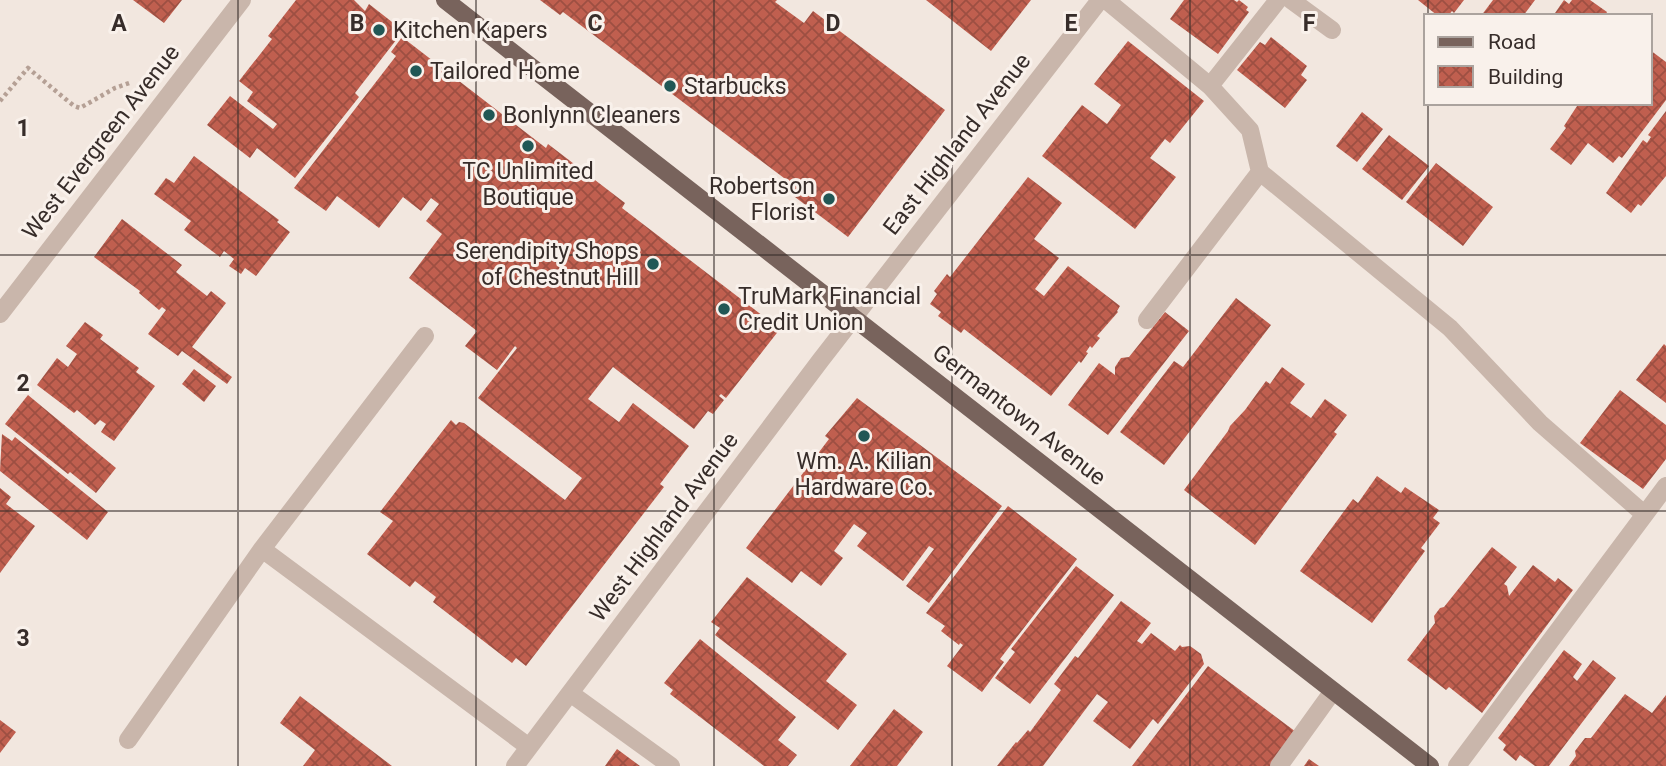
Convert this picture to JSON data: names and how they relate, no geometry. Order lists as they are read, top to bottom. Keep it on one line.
{"streets":{"main road":["Germantown Avenue"],"street":["West Evergreen Avenue","East Highland Avenue","West Highland Avenue"]},"crossings":[["East Highland Avenue","Germantown Avenue"],["East Highland Avenue","West Highland Avenue"],["Germantown Avenue","West Highland Avenue"]],"places":["Kitchen Kapers","Tailored Home","Starbucks","Bonlynn Cleaners","TC Unlimited Boutique","Robertson Florist","Serendipity Shops of Chestnut Hill","TruMark Financial Credit Union","Wm. A. Kilian Hardware Co."],"legend":["Road","Building"],"grid":{"columns":["A","B","C","D","E","F"],"rows":["1","2","3"]}}
